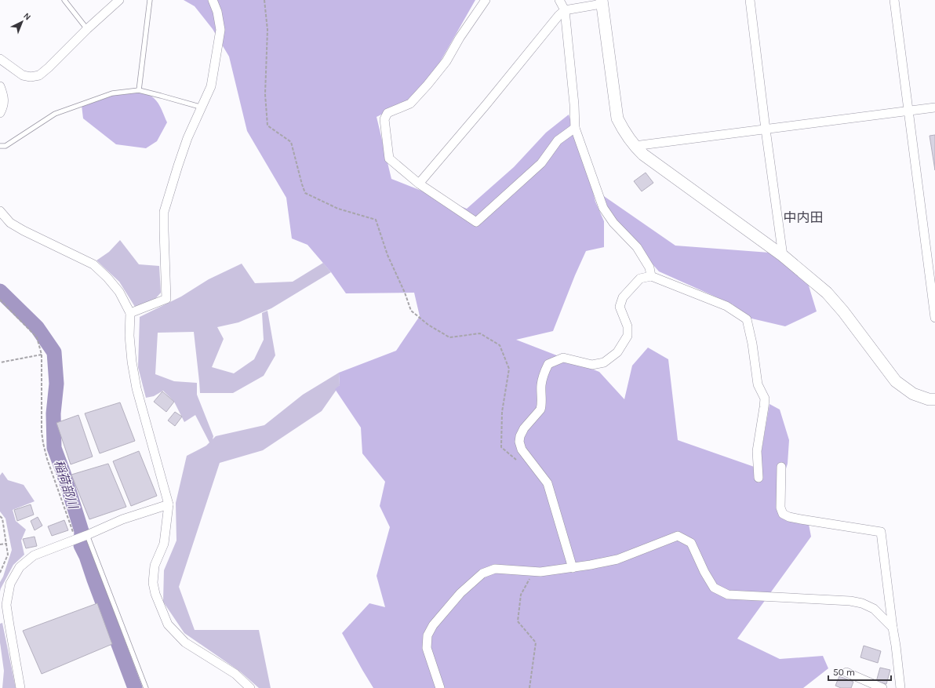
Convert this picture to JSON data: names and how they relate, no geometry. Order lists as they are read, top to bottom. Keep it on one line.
{"districts":["中内田"],"water":["稲荷部川"],"scale_bar":"50 m","north":"top right"}
